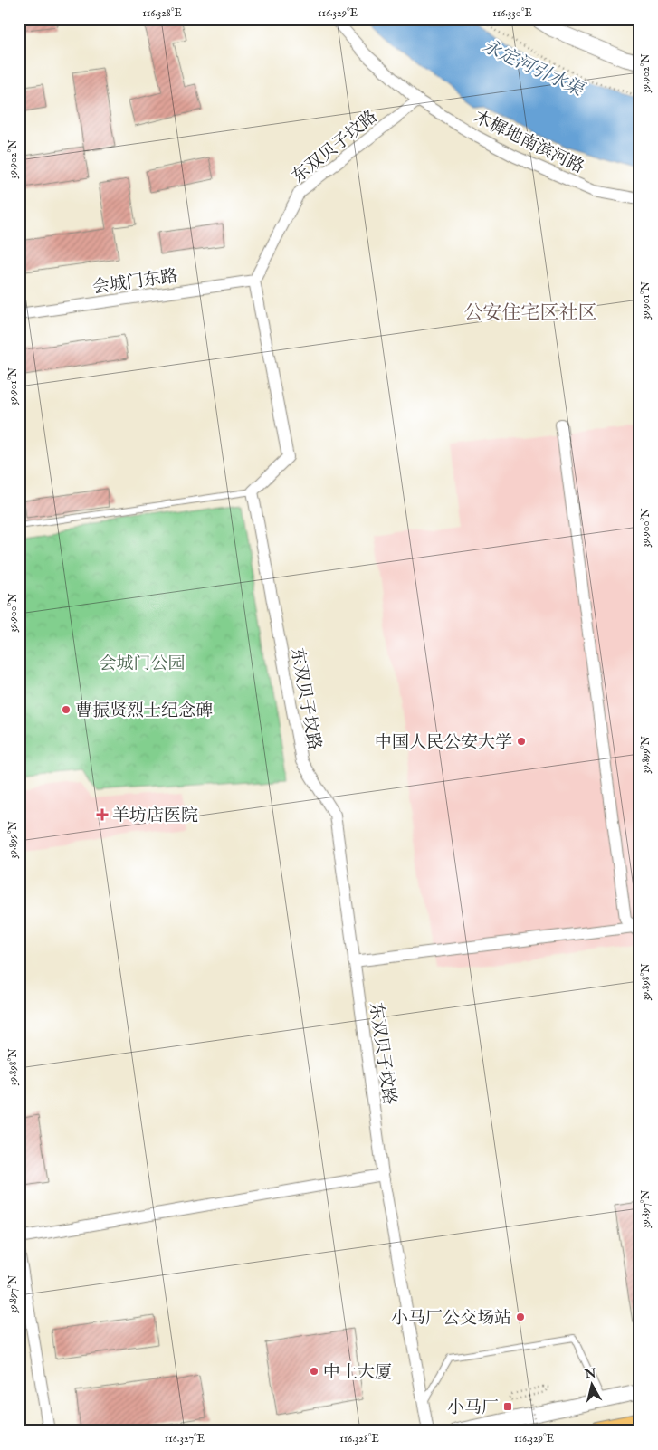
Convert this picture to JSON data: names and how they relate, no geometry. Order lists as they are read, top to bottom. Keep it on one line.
{"streets":{"street":["木樨地南滨河路","东双贝子坟路","会城门东路"]},"crossings":[["木樨地南滨河路","东双贝子坟路"],["东双贝子坟路","会城门东路"]],"districts":["公安住宅区社区"],"water":["永定河引水渠"],"parks":["会城门公园"],"places":{"other":["曹振贤烈士纪念碑","中国人民公安大学","小马厂公交场站","中土大厦"],"health":["羊坊店医院"],"transit":["小马厂"]},"north":"top","coordinates":["116.328°E","116.329°E","116.330°E","39.902°N","39.901°N","39.900°N","39.899°N","39.898°N","39.897°N","116.327°E"]}
